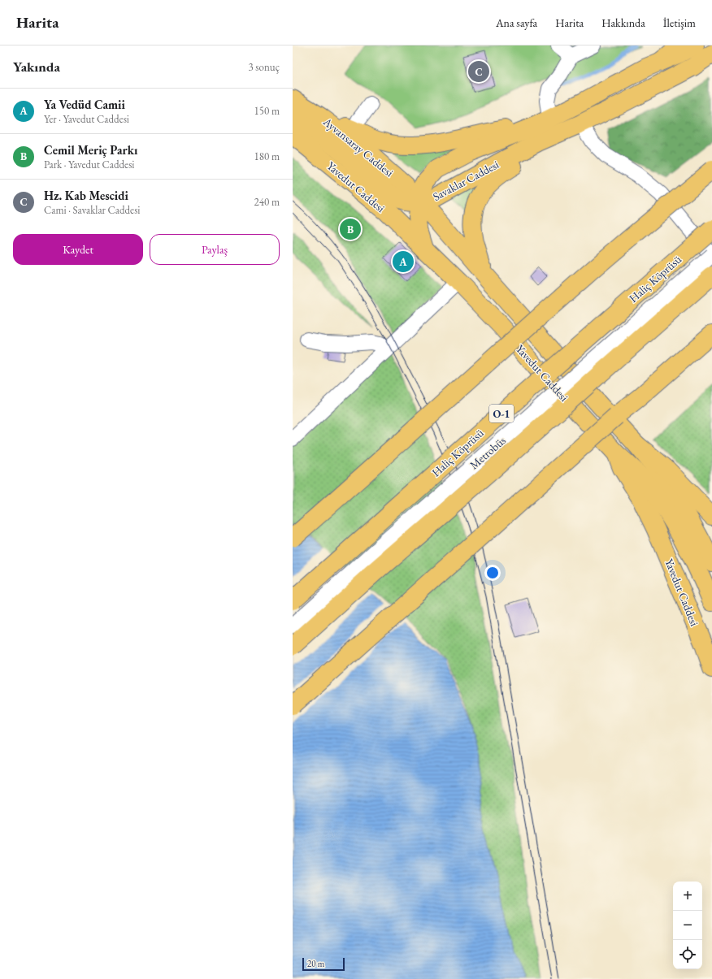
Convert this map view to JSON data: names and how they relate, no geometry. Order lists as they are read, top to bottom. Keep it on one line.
{"streets":{"main road":["Ayvansaray Caddesi","Savaklar Caddesi","Yavedut Caddesi","Haliç Köprüsü","O-1"],"lane":["Metrobüs"]},"crossings":[["Ayvansaray Caddesi","Savaklar Caddesi"],["Ayvansaray Caddesi","Yavedut Caddesi"],["Savaklar Caddesi","Yavedut Caddesi"]],"scale_bar":"20 m","page":{"header":"Harita","nav":["Ana sayfa","Harita","Hakkında","İletişim"],"heading":["Yakında","3 sonuç"],"pins":["C","B","A"],"list":[{"mark":"A","name":"Ya Vedüd Camii","note":"Yer · Yavedut Caddesi","value":"150 m"},{"mark":"B","name":"Cemil Meriç Parkı","note":"Park · Yavedut Caddesi","value":"180 m"},{"mark":"C","name":"Hz. Kab Mescidi","note":"Cami · Savaklar Caddesi","value":"240 m"}],"buttons":["Kaydet","Paylaş"],"map_buttons":["+","−"],"scale":"20 m"}}
